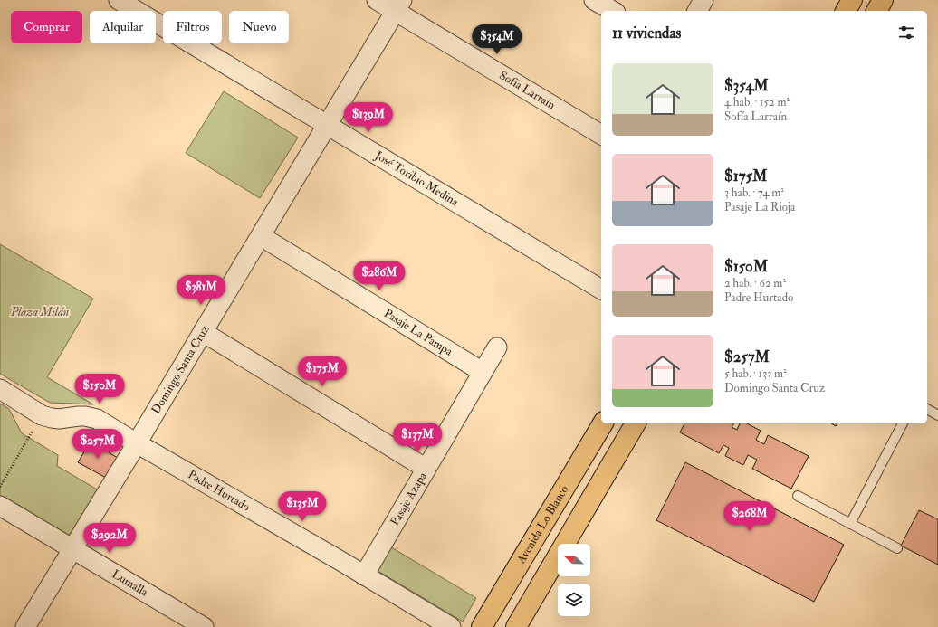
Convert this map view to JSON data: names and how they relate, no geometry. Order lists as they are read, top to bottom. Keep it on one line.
{"streets":{"main road":["Avenida Lo Blanco"],"street":["Sofía Larraín","José Toribio Medina","Pasaje La Pampa","Domingo Santa Cruz","Padre Hurtado","Pasaje Azapa","Lumalla"]},"crossings":[["Sofía Larraín","Domingo Santa Cruz"],["José Toribio Medina","Domingo Santa Cruz"],["Pasaje La Pampa","Domingo Santa Cruz"],["Pasaje La Pampa","Pasaje Azapa"],["Domingo Santa Cruz","Padre Hurtado"],["Domingo Santa Cruz","Lumalla"],["Padre Hurtado","Pasaje Azapa"]],"parks":["Plaza Milán"],"north":"left","page":{"chip":["Comprar","Alquilar","Filtros","Nuevo"],"heading":"11 viviendas","price":["$354M","$139M","$286M","$381M","$175M","$150M","$137M","$257M","$135M","$268M","$292M"],"list":[{"name":"$354M","note":"4 hab. · 152 m² · Sofía Larraín"},{"name":"$175M","note":"3 hab. · 74 m² · Pasaje La Rioja"},{"name":"$150M","note":"2 hab. · 62 m² · Padre Hurtado"},{"name":"$257M","note":"5 hab. · 133 m² · Domingo Santa Cruz"}]}}
